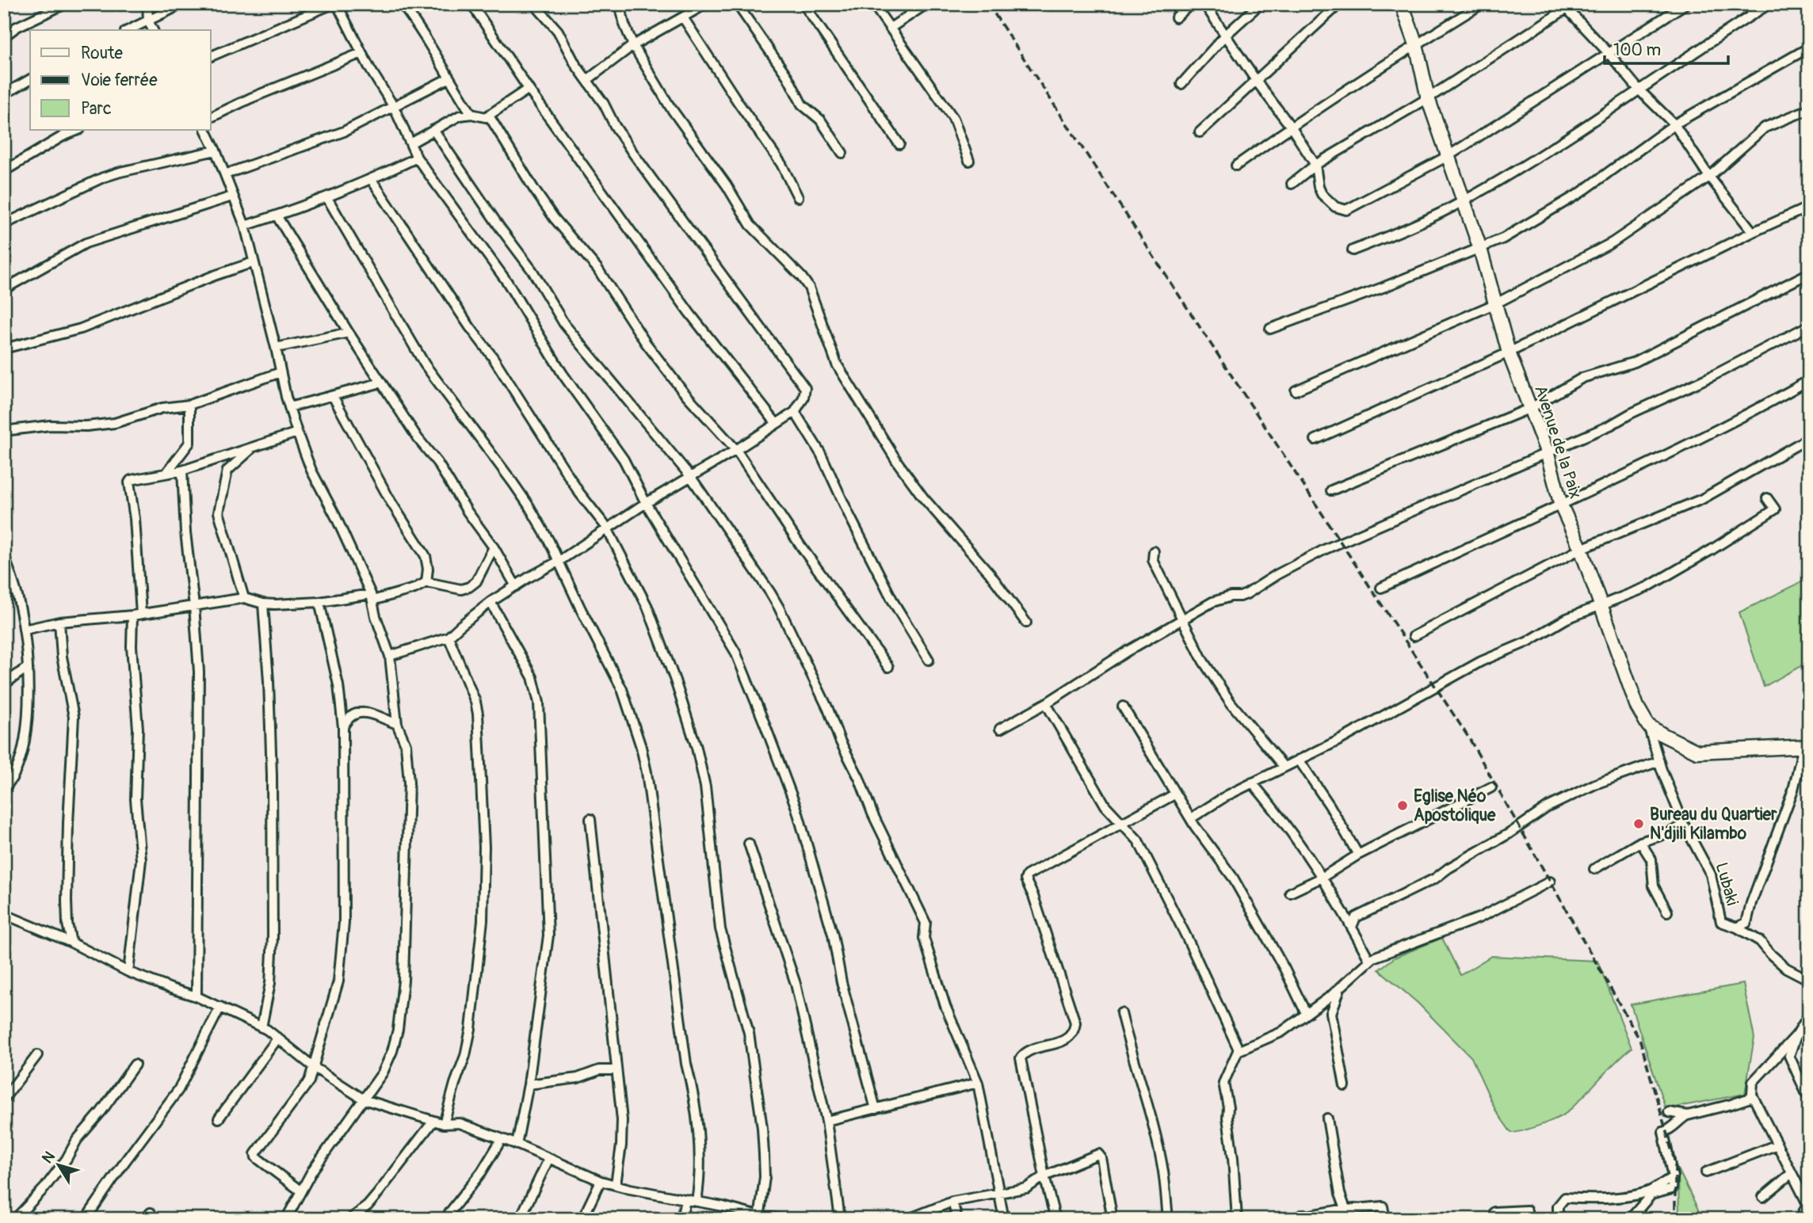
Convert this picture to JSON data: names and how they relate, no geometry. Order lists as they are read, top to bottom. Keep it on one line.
{"streets":{"street":["Avenue de la Paix","Lubaki"]},"crossings":[["Avenue de la Paix","Lubaki"]],"places":["Eglise Néo Apostolique","Bureau du Quartier N'djili Kilambo"],"legend":["Route","Voie ferrée","Parc"],"scale_bar":"100 m","north":"top left"}
